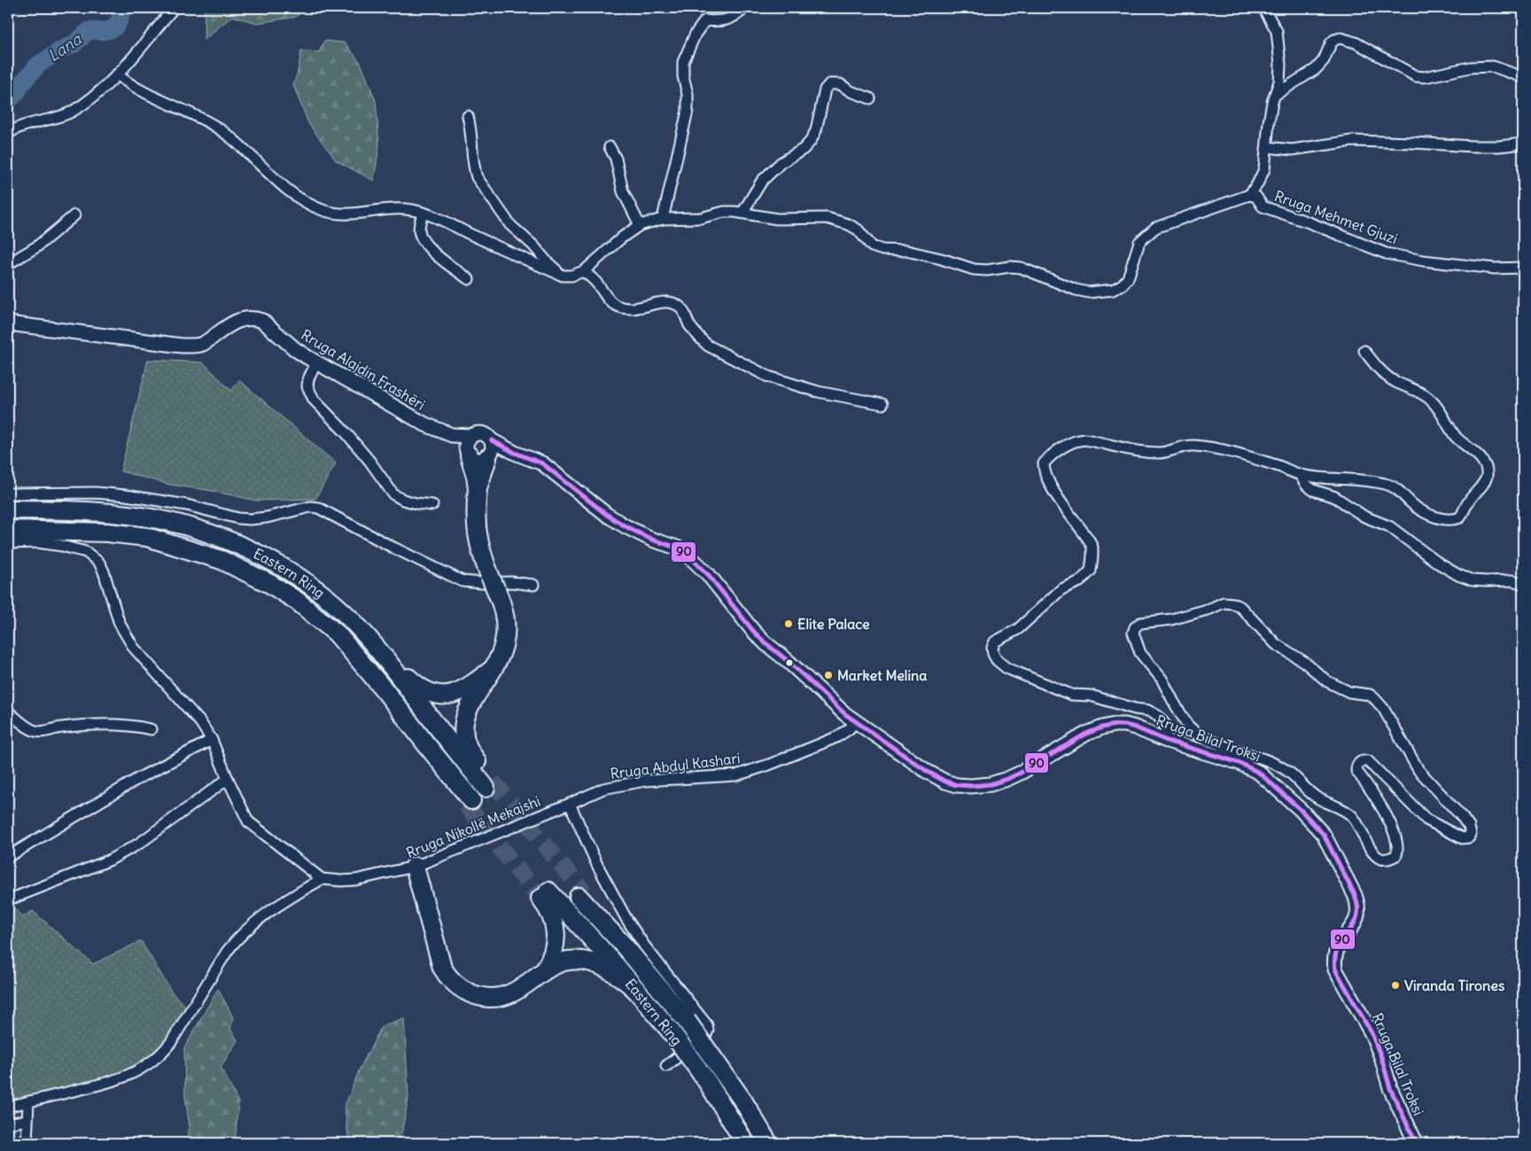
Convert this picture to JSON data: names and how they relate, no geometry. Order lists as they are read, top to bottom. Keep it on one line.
{"streets":{"highway":["Eastern Ring"],"main road":["Rruga Alajdin Frashëri","Rruga Bilal Troksi"],"street":["Rruga Mehmet Gjuzi","Rruga Abdyl Kashari","Rruga Nikollë Mekajshi"]},"crossings":[["Rruga Alajdin Frashëri","Rruga Bilal Troksi"],["Rruga Alajdin Frashëri","Rruga Abdyl Kashari"],["Rruga Bilal Troksi","Rruga Abdyl Kashari"],["Rruga Abdyl Kashari","Rruga Nikollë Mekajshi"]],"water":["Lana"],"places":["Elite Palace","Market Melina","Viranda Tirones"],"lines":["transit line 90"]}
